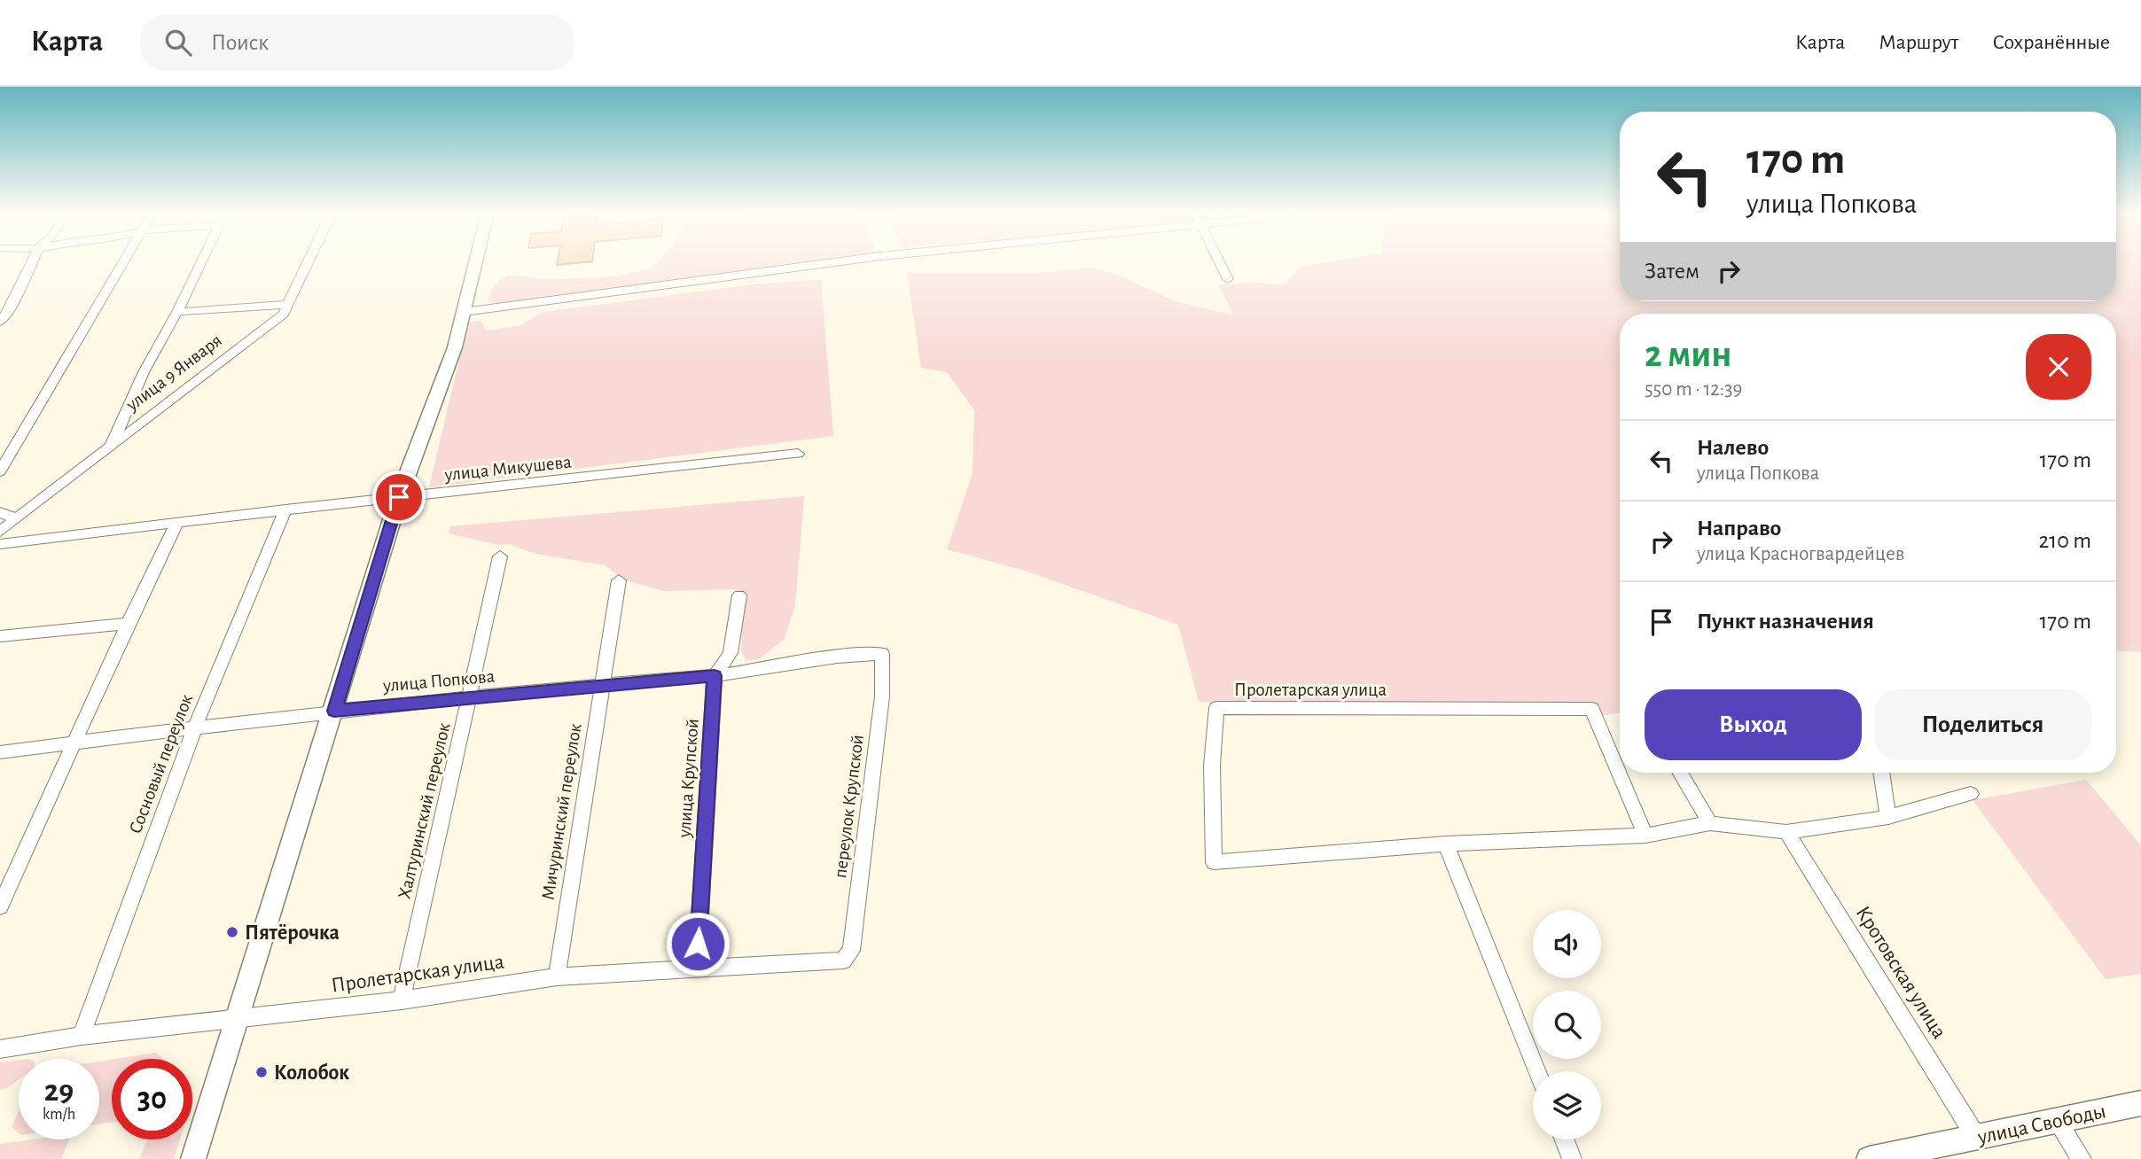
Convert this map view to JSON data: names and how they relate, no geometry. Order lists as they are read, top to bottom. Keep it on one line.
{"streets":{"street":["улица 9 Января","улица Микушева","улица Попкова","Пролетарская улица","Сосновый переулок","улица Крупской","переулок Крупской","Халтуринский переулок","Мичуринский переулок","Кротовская улица","улица Свободы"]},"crossings":[["улица Микушева","Сосновый переулок"],["улица Попкова","Сосновый переулок"],["улица Попкова","улица Крупской"],["улица Попкова","переулок Крупской"],["улица Попкова","Халтуринский переулок"],["улица Попкова","Мичуринский переулок"],["Пролетарская улица","Сосновый переулок"],["Пролетарская улица","улица Крупской"],["Пролетарская улица","переулок Крупской"],["Пролетарская улица","Халтуринский переулок"],["Пролетарская улица","Мичуринский переулок"],["Пролетарская улица","Кротовская улица"],["Кротовская улица","улица Свободы"]],"places":["Пятёрочка","Колобок"],"page":{"header":"Карта","search":"Поиск","nav":["Карта","Маршрут","Сохранённые"],"turn":["170 m","улица Попкова"],"then":"Затем","heading":["2 мин","550 m · 12:39"],"list":[{"name":"Налево","note":"улица Попкова","value":"170 m"},{"name":"Направо","note":"улица Красногвардейцев","value":"210 m"},{"name":"Пункт назначения","value":"170 m"}],"buttons":["Выход","Поделиться"],"speed":"29 km/h","limit":"30"}}
